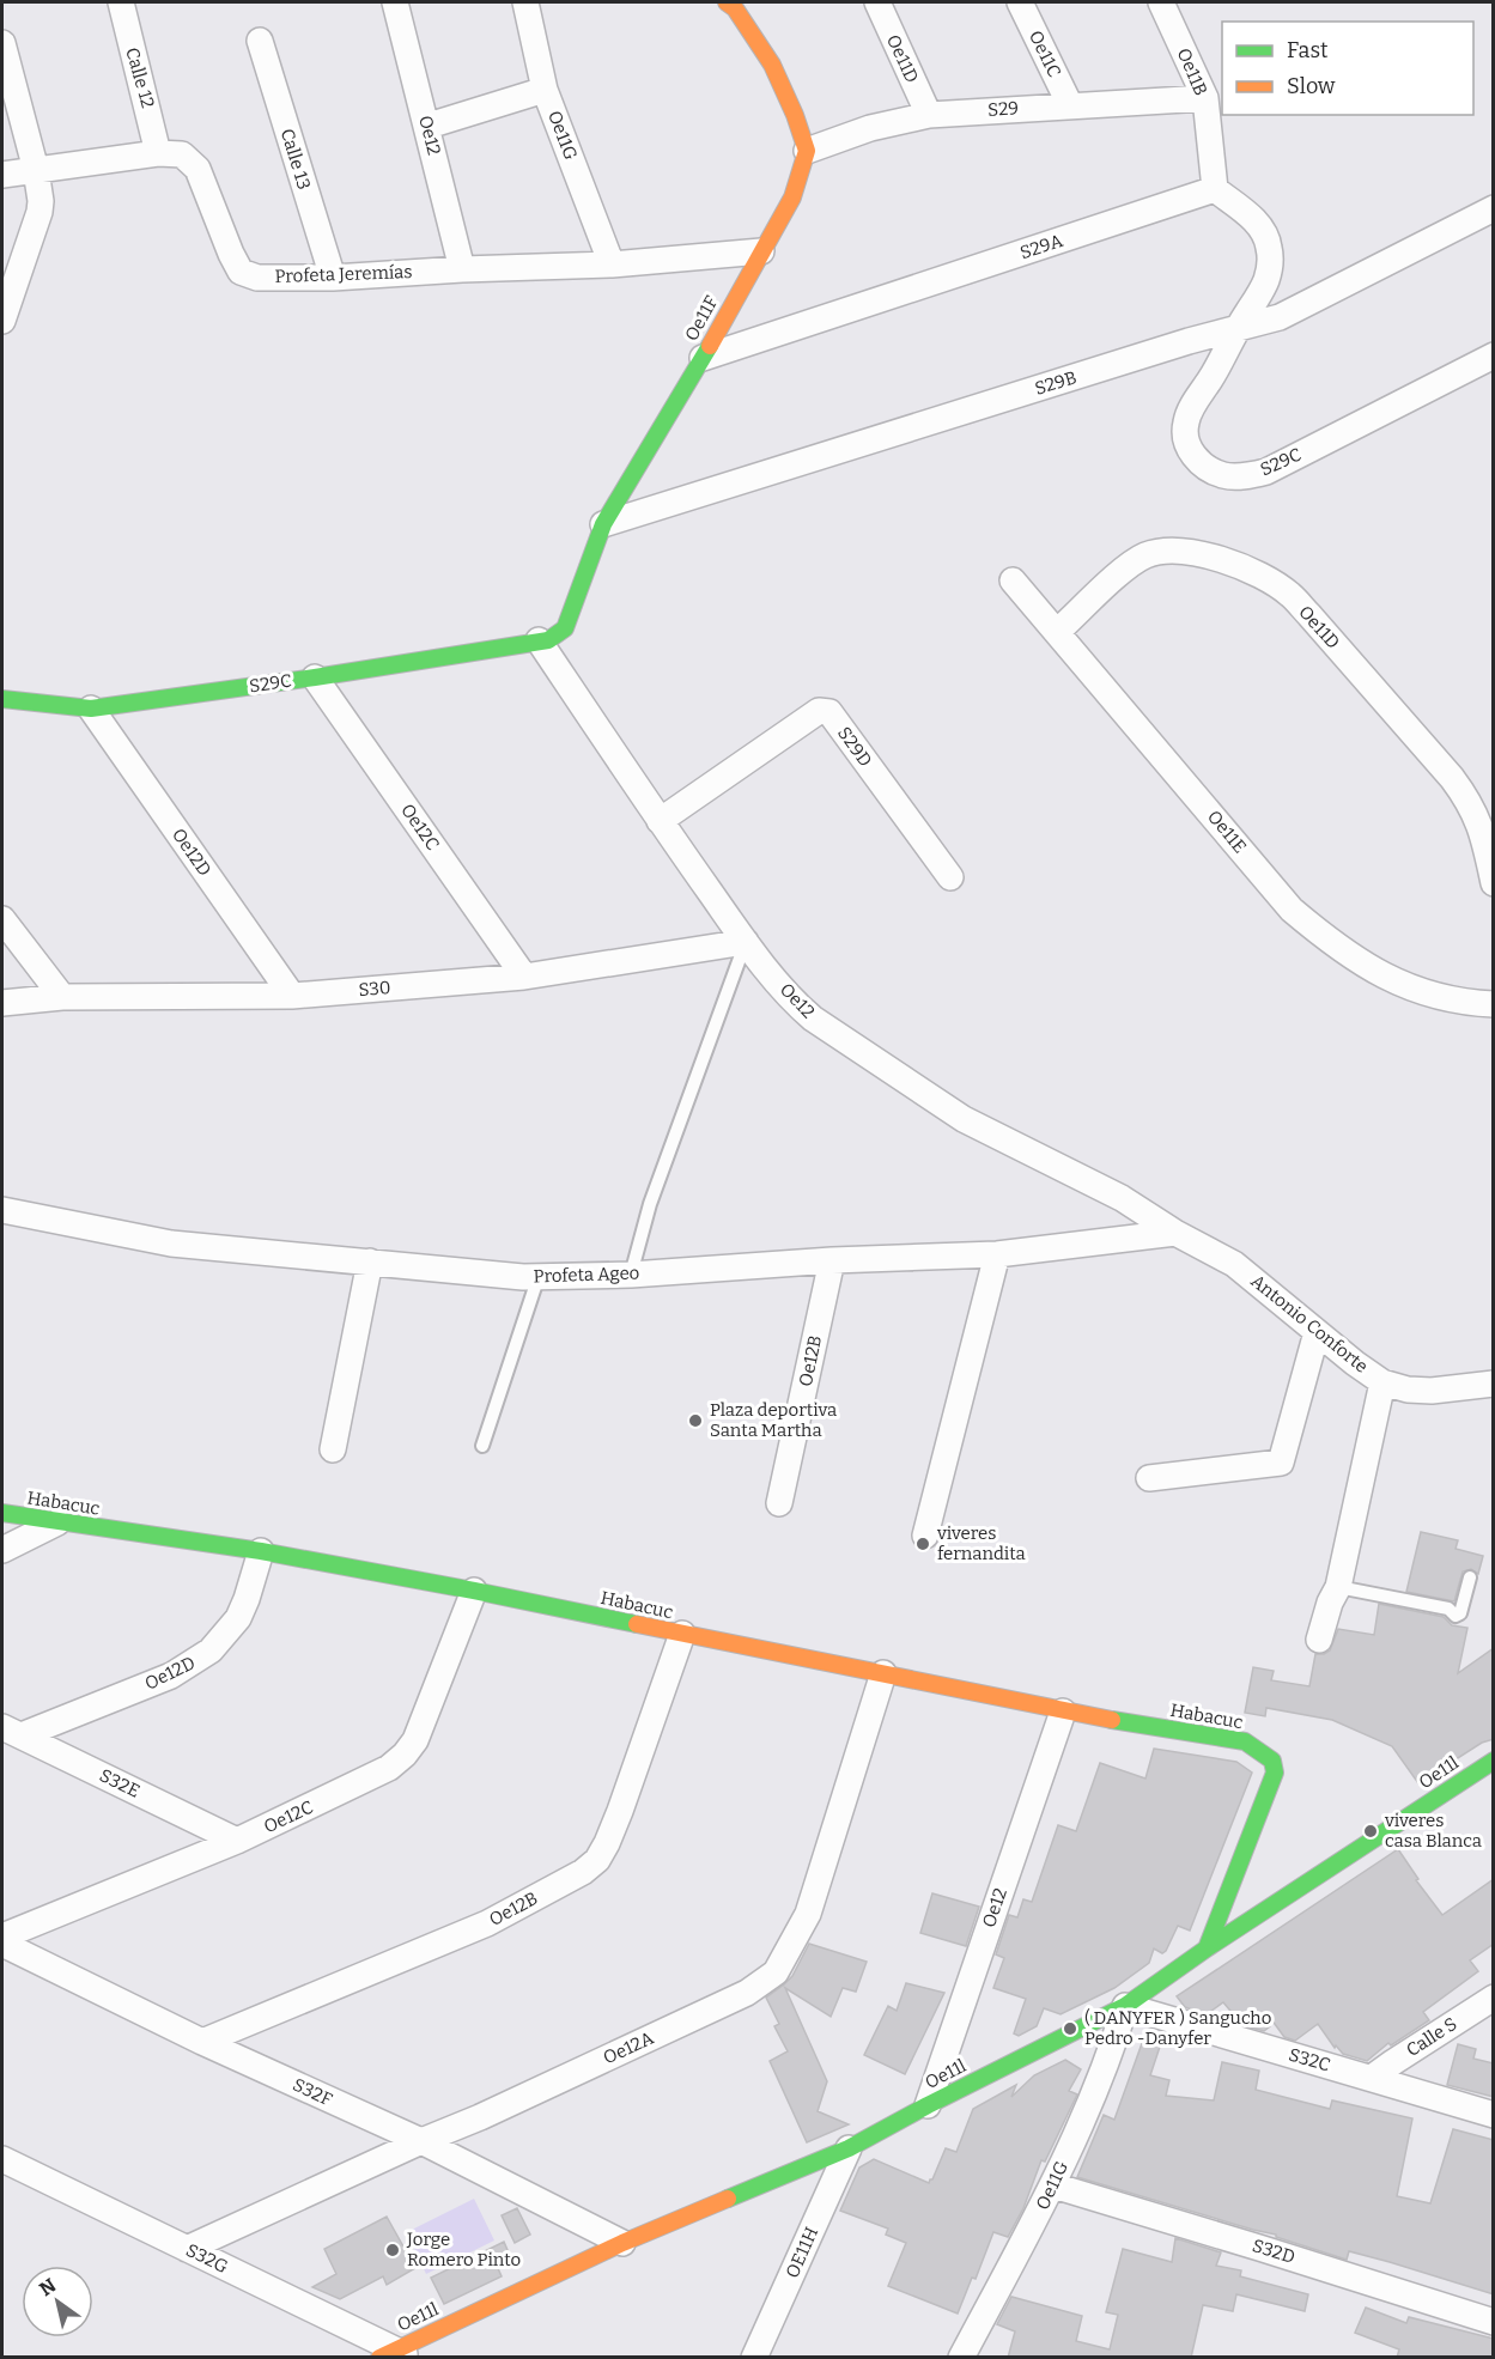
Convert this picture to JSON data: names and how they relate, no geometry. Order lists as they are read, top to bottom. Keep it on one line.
{"streets":{"street":["Oe11C","Oe11D","Oe11B","Calle 12","S29","Oe12","Oe11G","Calle 13","S29A","Profeta Jeremías","Oe11F","S29B","S29C","S29D","Oe12C","Oe11E","Oe12D","S30","Profeta Ageo","Antonio Conforte","Oe12B","Habacuc","Oe11l","S32E","Calle S","Oe12A","S32C","S32F","S32D","OE11H","S32G"]},"crossings":[["Oe11C","S29"],["Oe11D","S29"],["Oe11D","Oe11E"],["Oe11B","S29"],["Oe11B","S29A"],["Calle 12","Profeta Jeremías"],["S29","Oe11F"],["Oe12","Profeta Jeremías"],["Oe12","Oe11F"],["Oe12","S29C"],["Oe12","S29D"],["Oe12","S30"],["Oe12","Profeta Ageo"],["Oe12","Antonio Conforte"],["Oe12","Habacuc"],["Oe12","Oe11l"],["Oe11G","Profeta Jeremías"],["Oe11G","Oe11l"],["Oe11G","S32C"],["Oe11G","S32D"],["Calle 13","Profeta Jeremías"],["S29A","Oe11F"],["Profeta Jeremías","Oe11F"],["Oe11F","S29B"],["Oe11F","S29C"],["S29B","S29C"],["S29C","Oe12C"],["S29C","Oe12D"],["Oe12C","S30"],["Oe12C","Habacuc"],["Oe12C","S32E"],["Oe12D","S30"],["Oe12D","Habacuc"],["Oe12D","S32E"],["Profeta Ageo","Antonio Conforte"],["Profeta Ageo","Oe12B"],["Oe12B","Habacuc"],["Oe12B","S32F"],["Habacuc","Oe11l"],["Habacuc","Oe12A"],["Oe11l","S32C"],["Oe11l","S32F"],["Oe11l","OE11H"],["Oe11l","S32G"],["Calle S","S32C"],["Oe12A","S32F"],["Oe12A","S32G"]],"places":["Plaza deportiva Santa Martha","viveres fernandita","viveres casa Blanca","( DANYFER ) Sangucho Pedro -Danyfer","Jorge Romero Pinto"],"legend":["Fast","Slow"],"north":"top left"}
